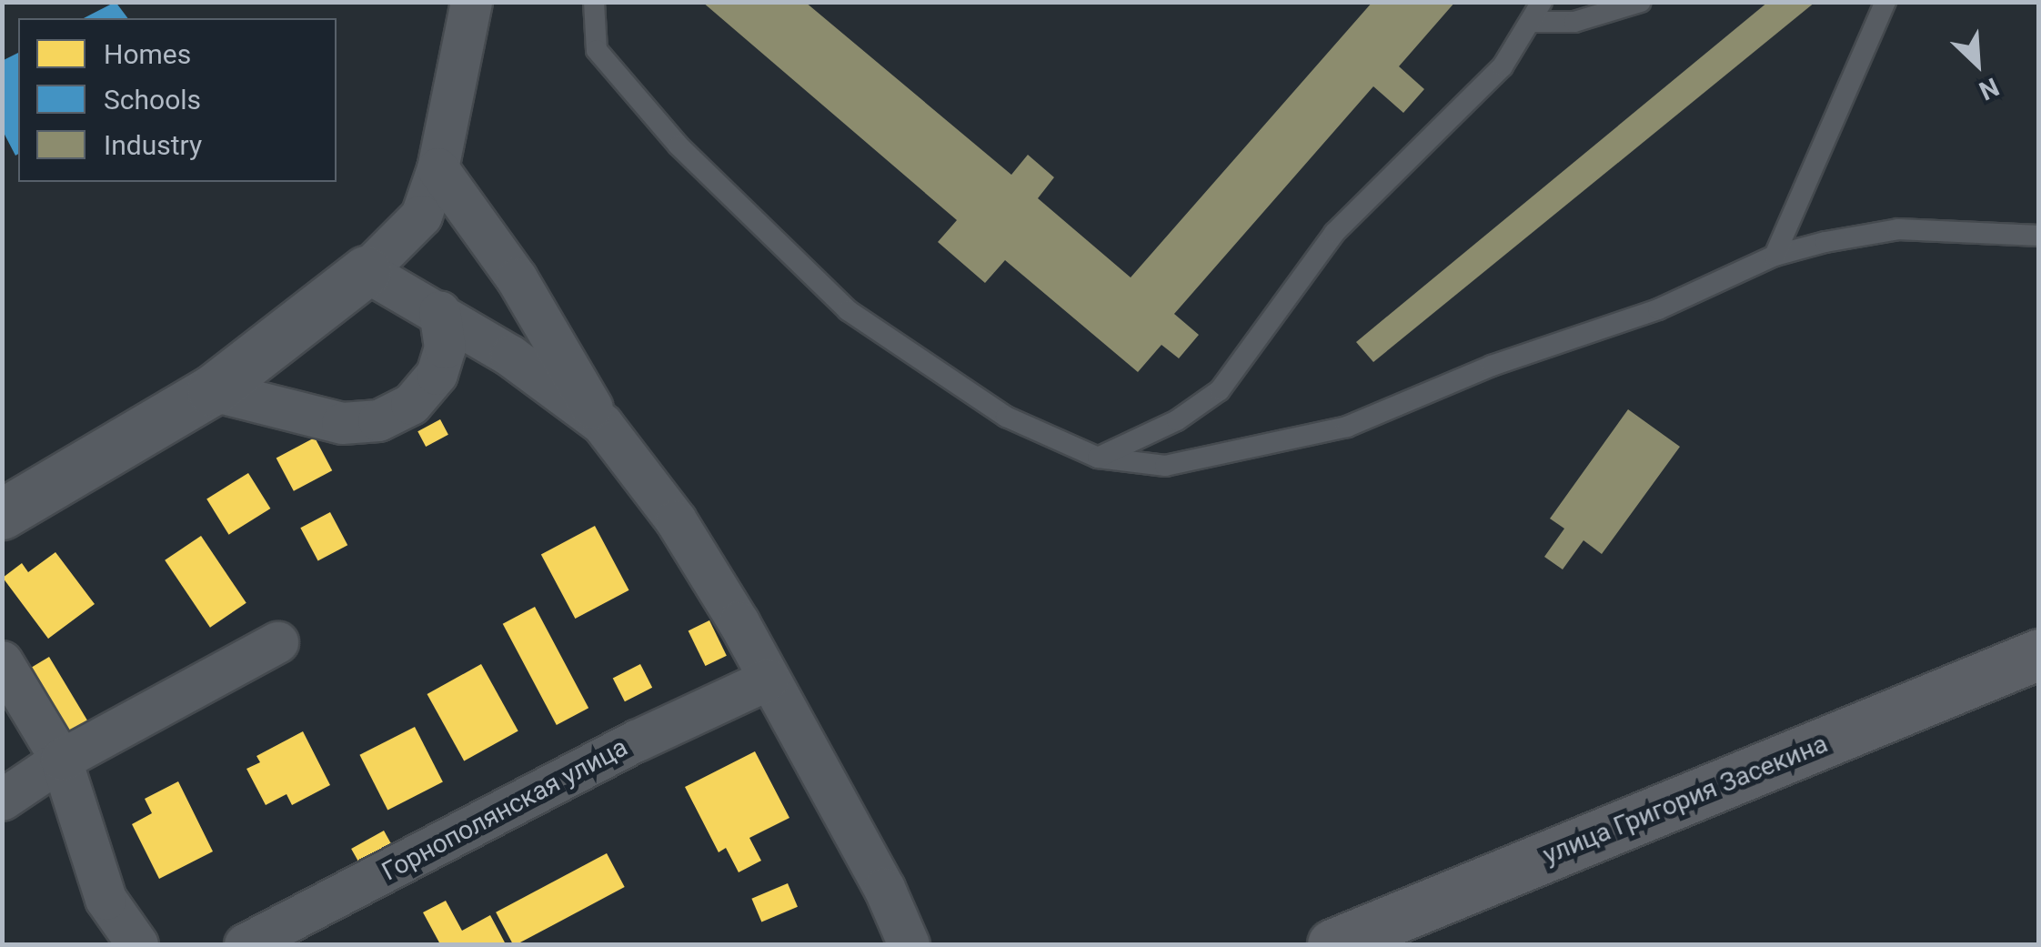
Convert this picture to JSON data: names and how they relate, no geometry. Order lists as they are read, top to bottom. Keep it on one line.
{"streets":{"main road":["улица Григория Засекина"],"street":["Горнополянская улица"]},"legend":["Homes","Schools","Industry"],"north":"bottom right"}
